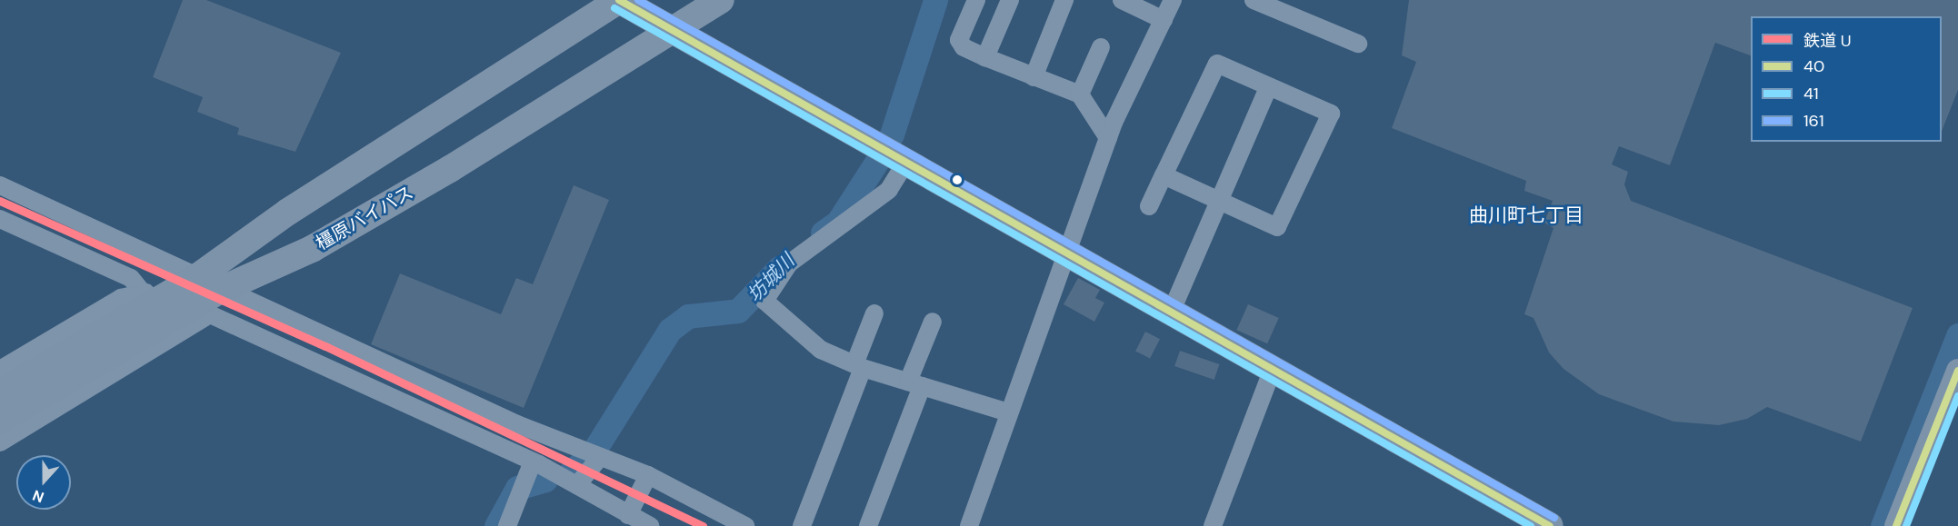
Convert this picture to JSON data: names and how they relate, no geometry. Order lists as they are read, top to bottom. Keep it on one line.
{"streets":{"highway":["橿原バイパス"]},"districts":["曲川町七丁目"],"water":["坊城川"],"lines":["transit line 40","transit line 161","transit line 41","rail line U"],"legend":["鉄道 U","40","41","161"],"north":"bottom"}
